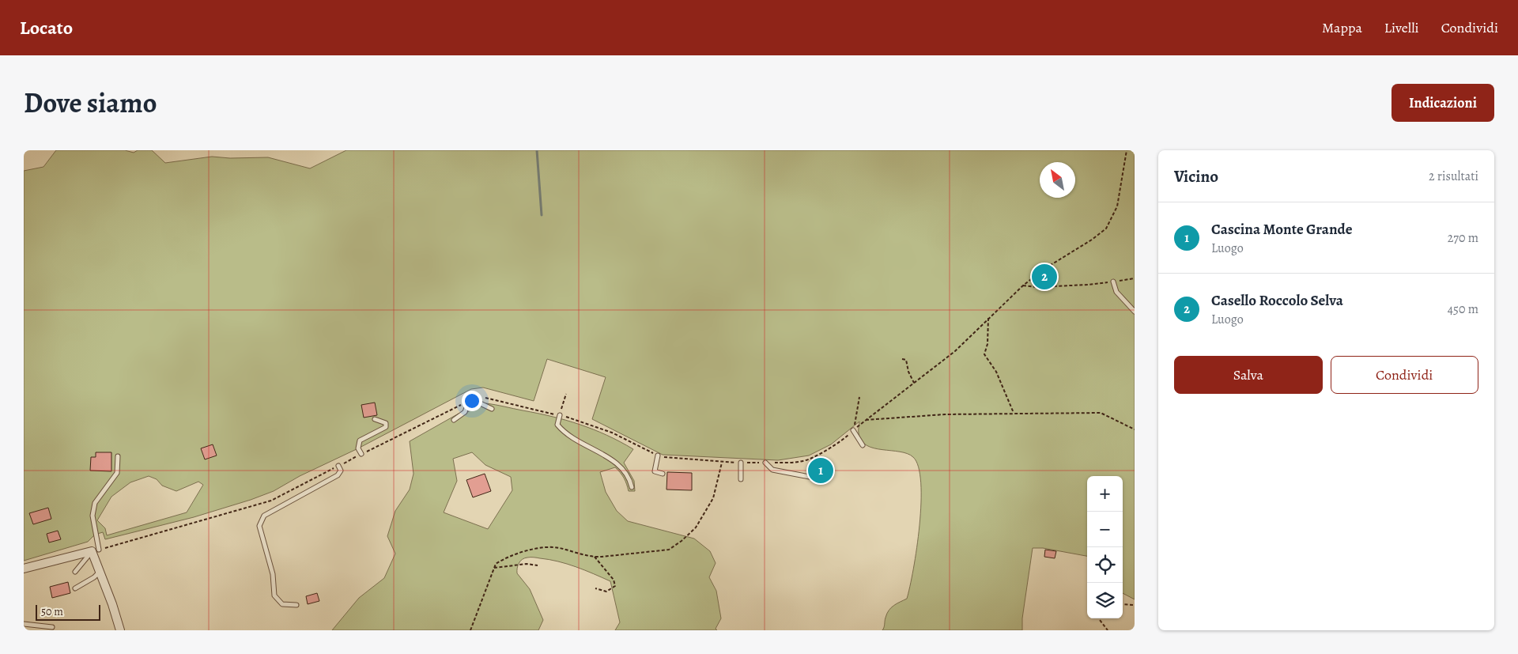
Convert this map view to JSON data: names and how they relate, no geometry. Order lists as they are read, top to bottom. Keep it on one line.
{"scale_bar":"50 m","north":"top left","page":{"header":"Locato","nav":["Mappa","Livelli","Condividi"],"title":"Dove siamo","buttons":["Indicazioni",["Salva","Condividi"]],"heading":["Vicino","2 risultati"],"list":[{"mark":"1","name":"Cascina Monte Grande","note":"Luogo","value":"270 m"},{"mark":"2","name":"Casello Roccolo Selva","note":"Luogo","value":"450 m"}],"pins":["2","1"],"map_buttons":["+","−"],"scale":"50 m"}}
